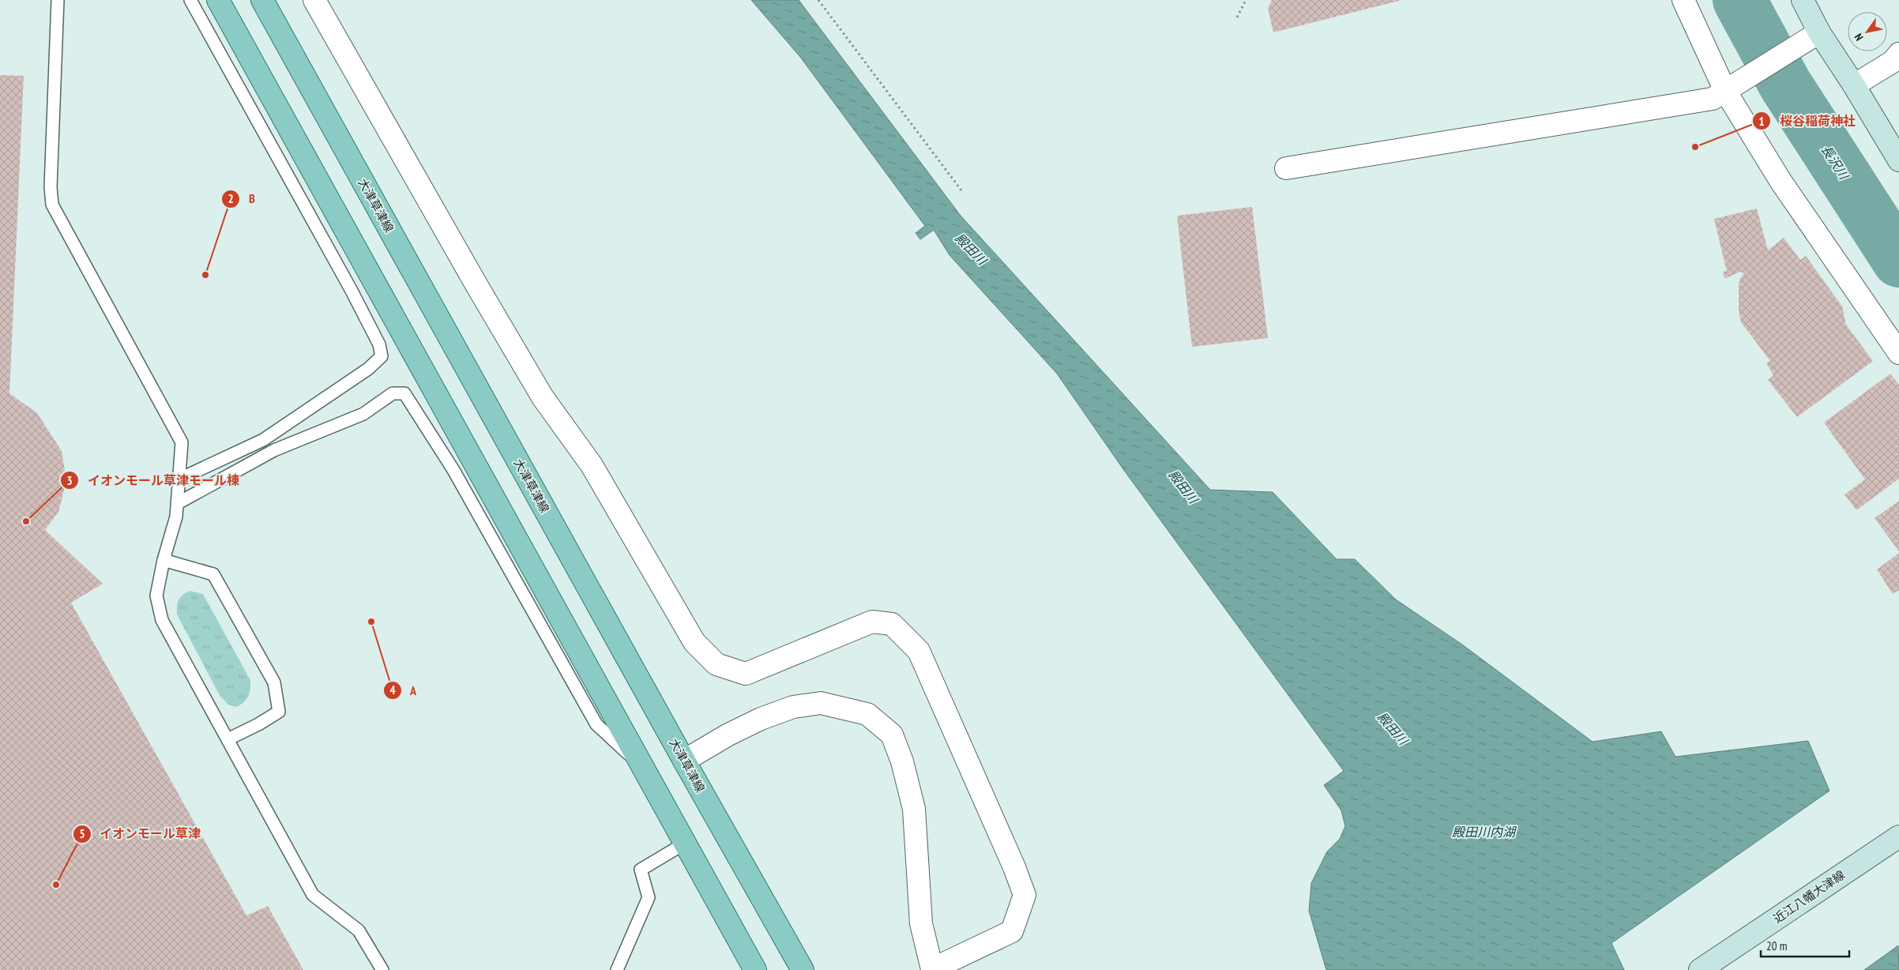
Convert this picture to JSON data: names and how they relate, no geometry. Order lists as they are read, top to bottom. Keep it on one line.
{"streets":{"main road":["大津草津線","近江八幡大津線"]},"water":["長沢川","殿田川","殿田川内湖"],"places":["桜谷稲荷神社","B","イオンモール草津モール棟","A","イオンモール草津"],"scale_bar":"20 m","north":"bottom left"}
